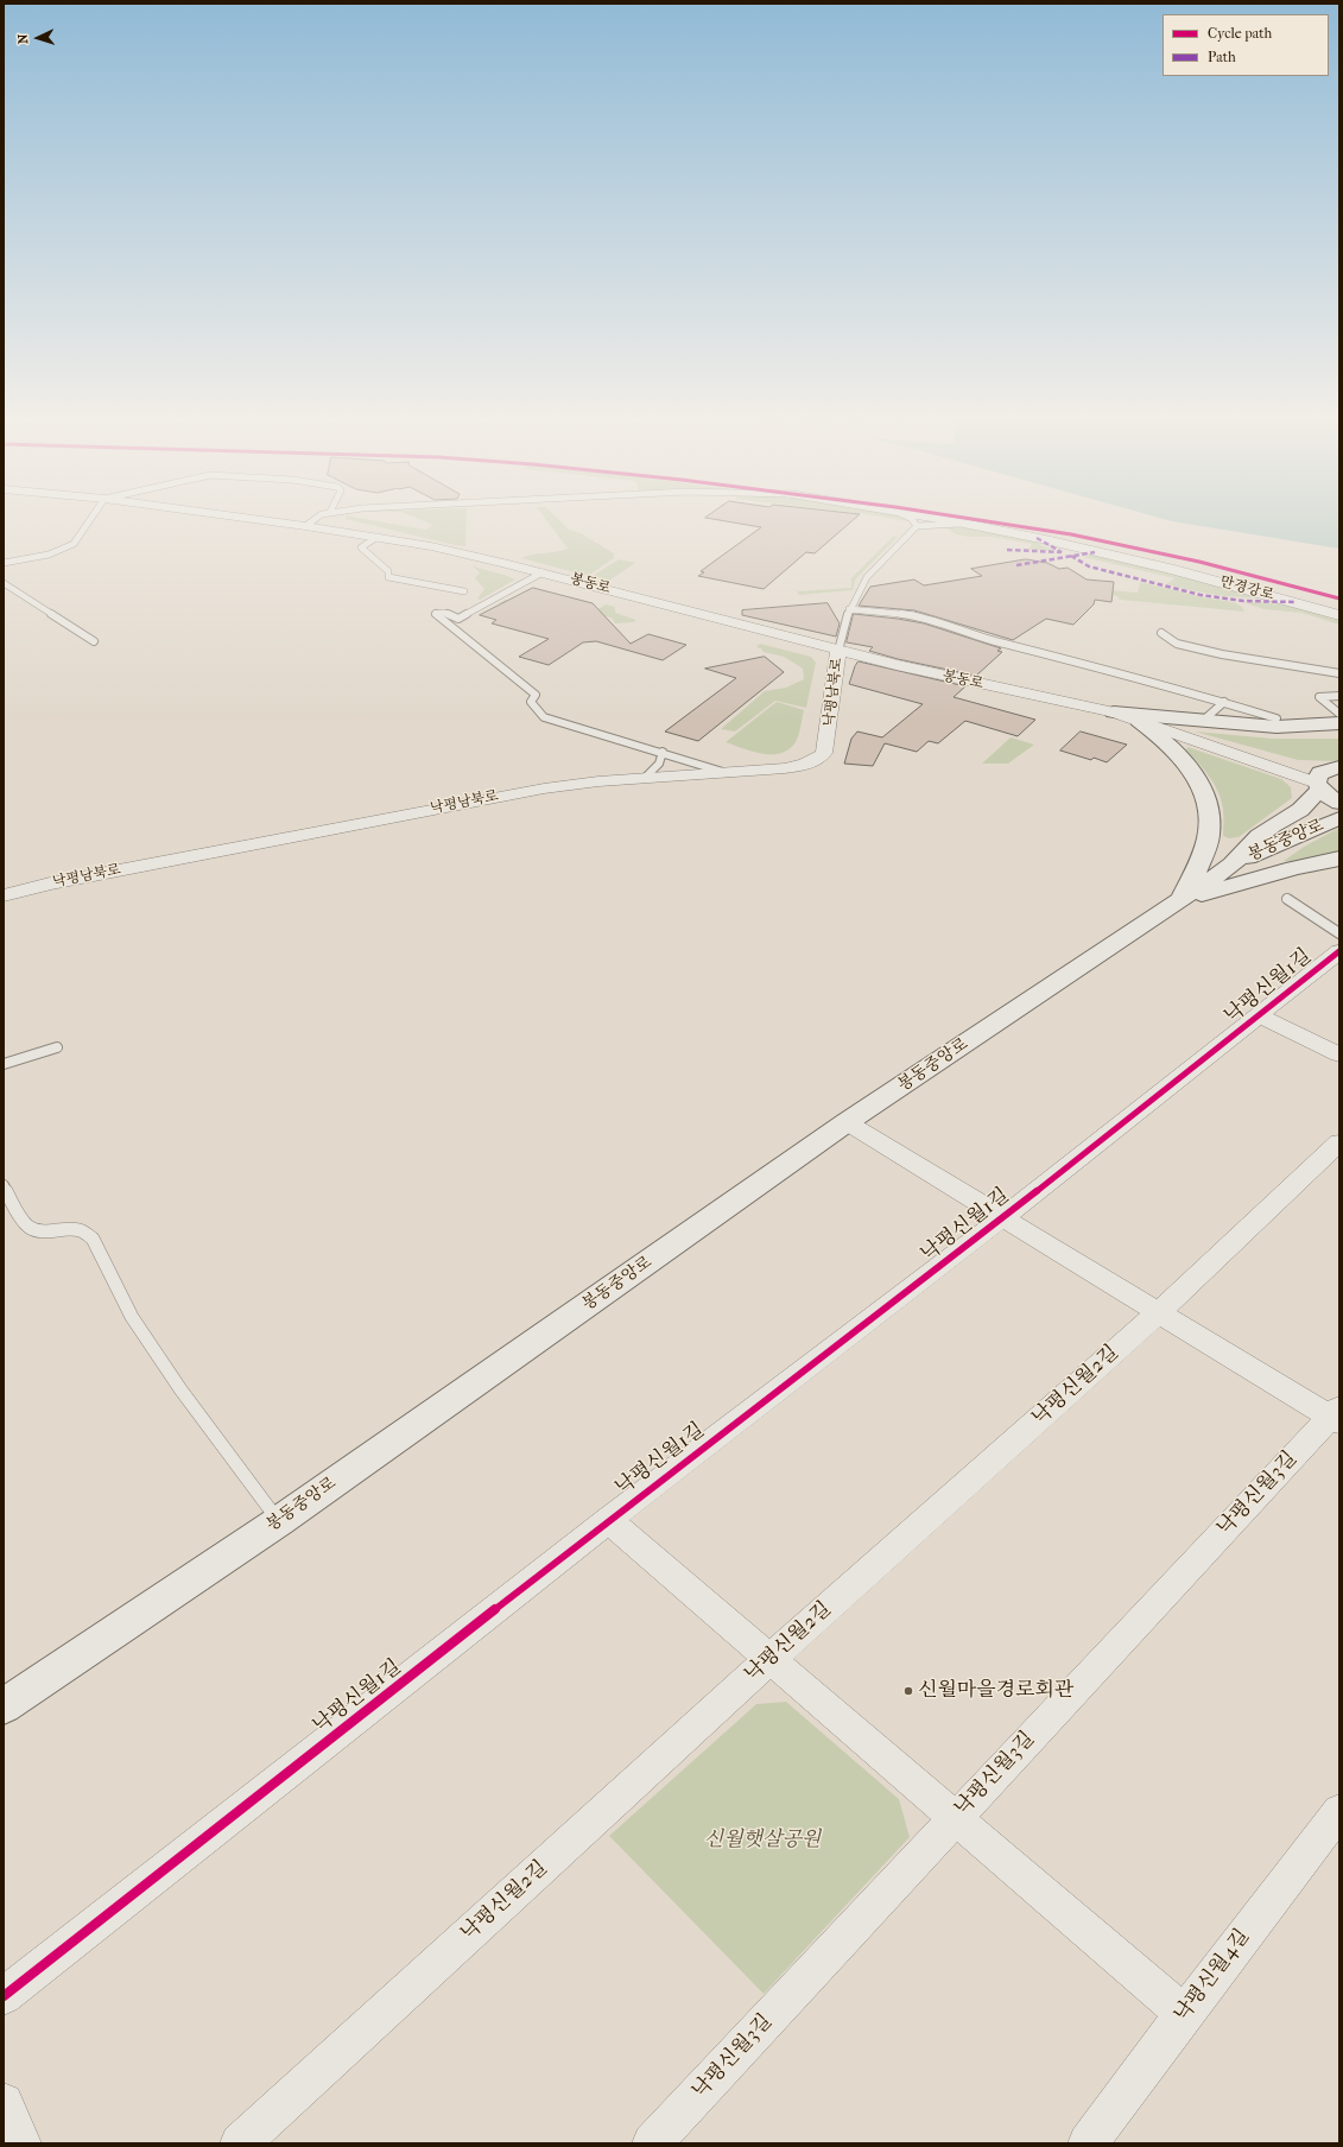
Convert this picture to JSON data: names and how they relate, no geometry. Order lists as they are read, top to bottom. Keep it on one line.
{"streets":{"street":["봉동로","만경강로","낙평남북로","봉동중앙로","낙평신월1길","낙평신월2길","낙평신월3길","낙평신월4길"]},"crossings":[["봉동로","낙평남북로"],["봉동로","봉동중앙로"]],"parks":["신월햇살공원"],"places":["신월마을경로회관"],"legend":["Cycle path","Path"],"north":"left"}
